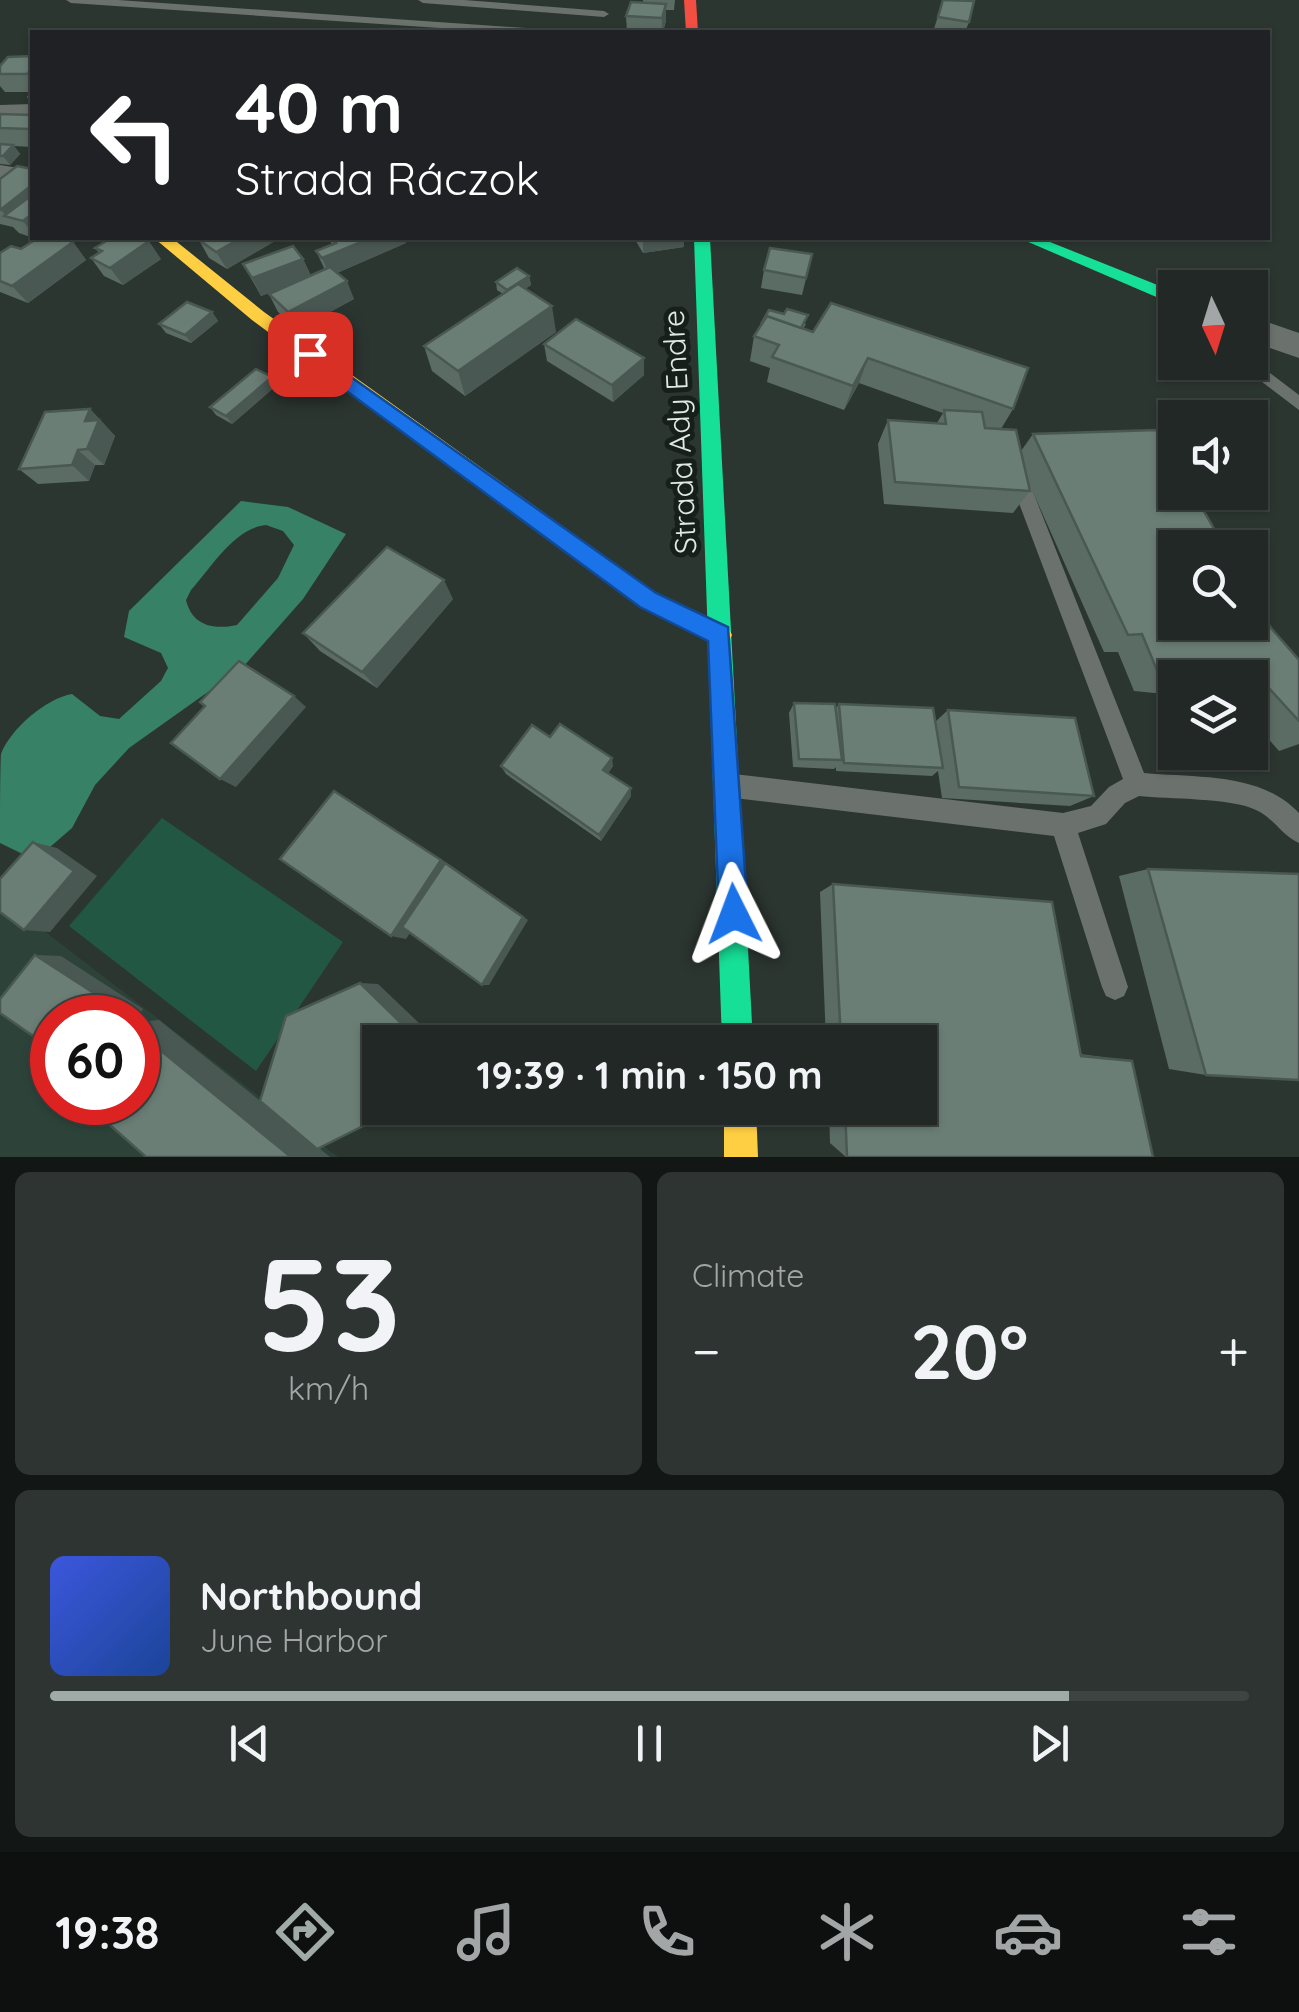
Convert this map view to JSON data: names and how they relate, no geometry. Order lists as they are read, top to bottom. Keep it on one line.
{"streets":{"street":["Strada Ady Endre"]},"north":"bottom","page":{"turn":["40 m","Strada Ráczok"],"limit":"60","trip":"19:39 · 1 min · 150 m","tile":[["53","km/h"],"Climate"],"heat":["−","20°","+"],"song":["Northbound","June Harbor"],"tabs":"19:38"}}
